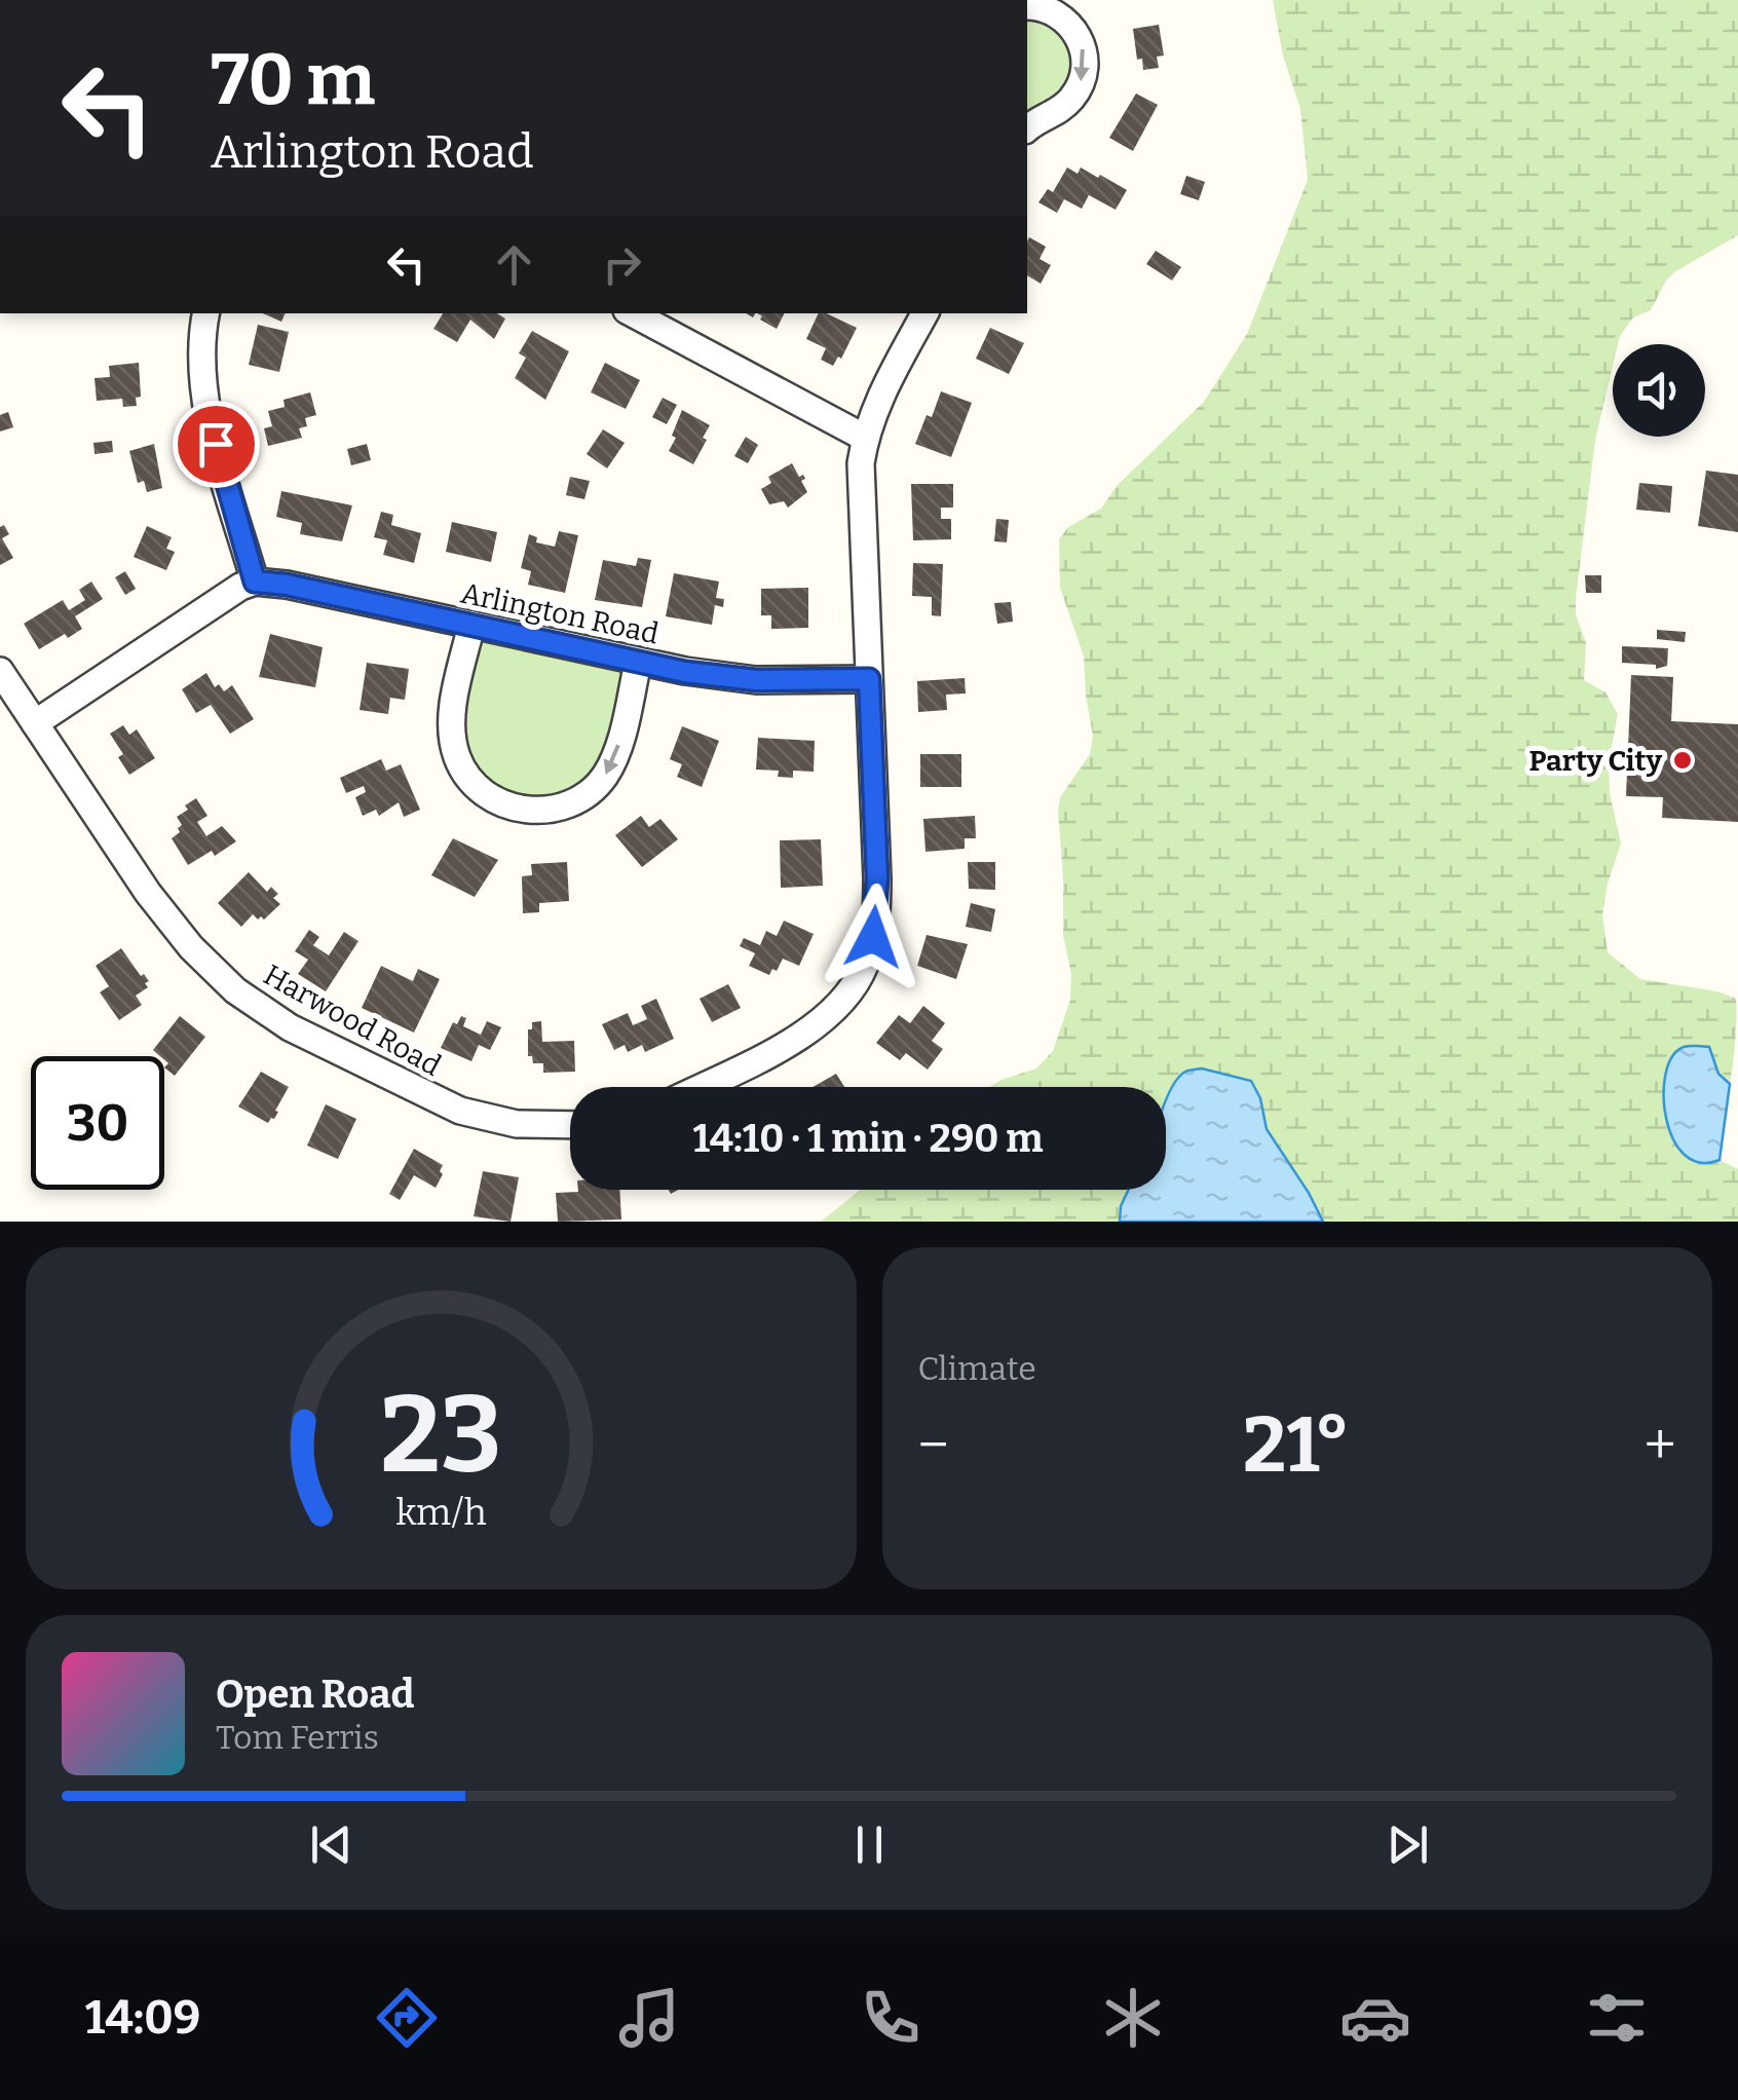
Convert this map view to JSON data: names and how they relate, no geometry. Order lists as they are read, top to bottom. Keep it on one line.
{"streets":{"street":["Arlington Road","Harwood Road"]},"places":["Party City"],"page":{"turn":["70 m","Arlington Road"],"limit":"30","trip":"14:10 · 1 min · 290 m","tile":"Climate","heat":["−","21°","+"],"song":["Open Road","Tom Ferris"],"tabs":"14:09","gauge":["23","km/h"]}}
